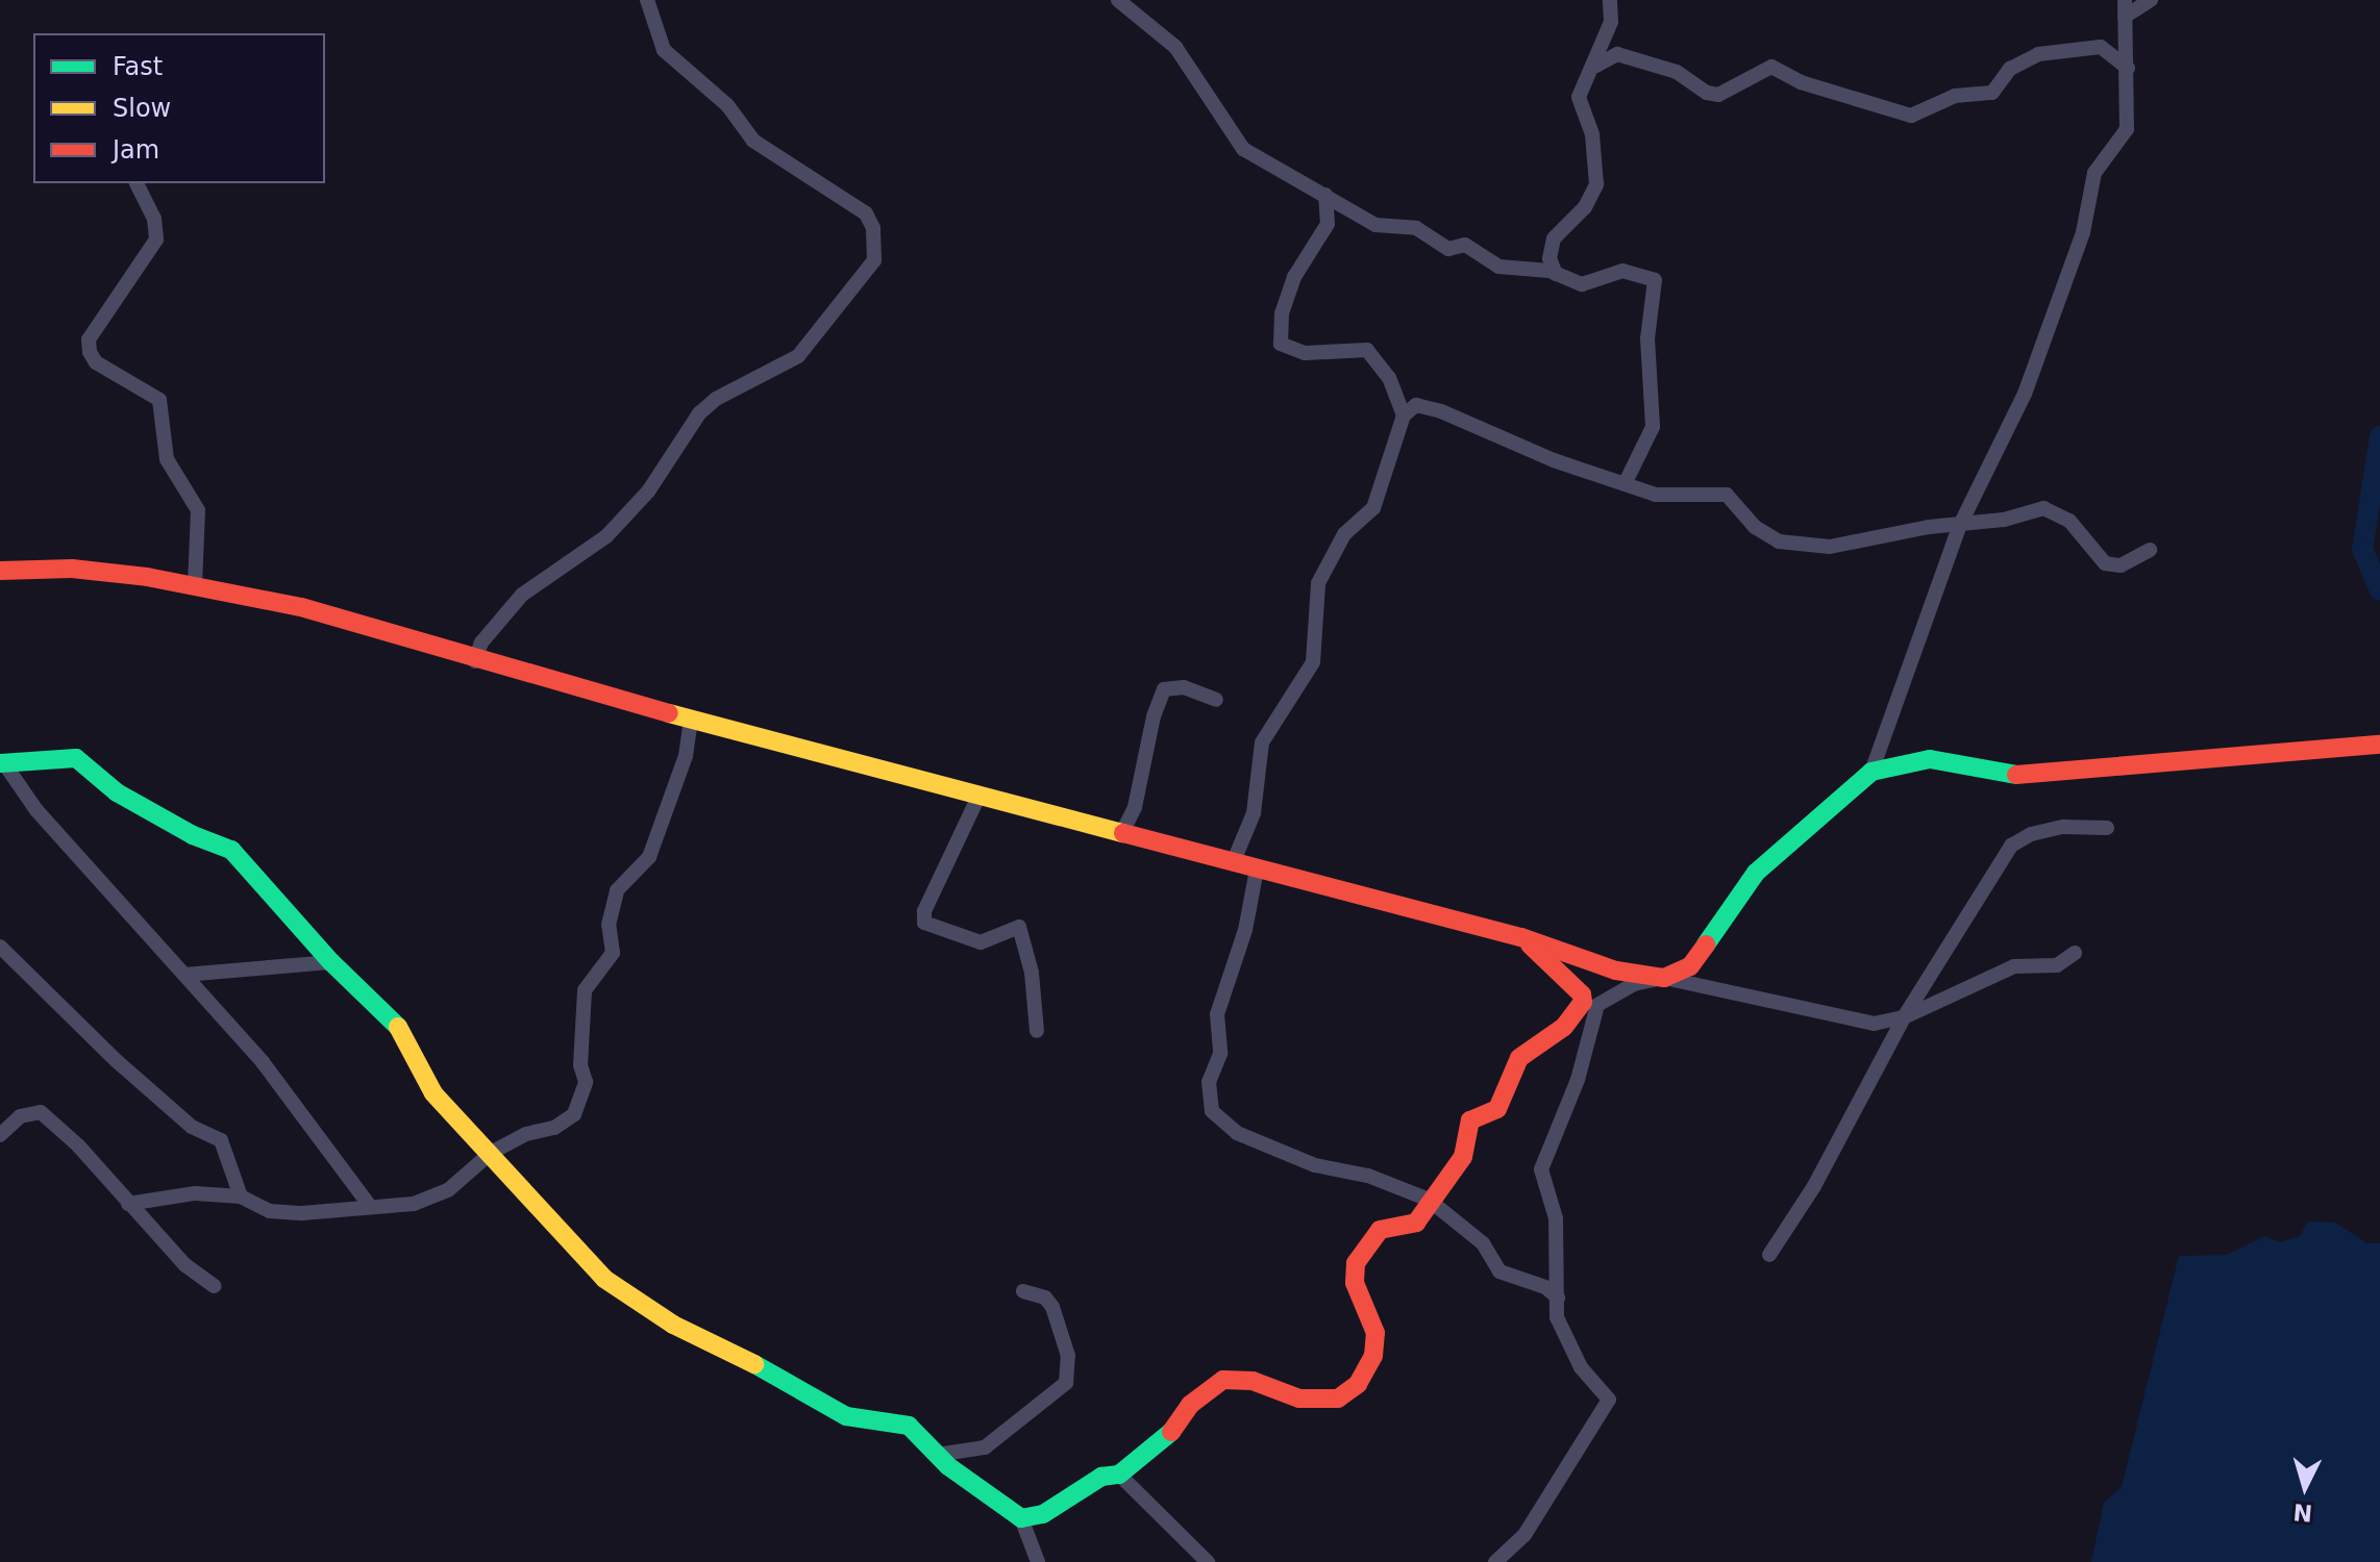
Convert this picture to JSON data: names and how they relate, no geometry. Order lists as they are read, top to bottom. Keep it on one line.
{"legend":["Fast","Slow","Jam"],"north":"bottom"}
